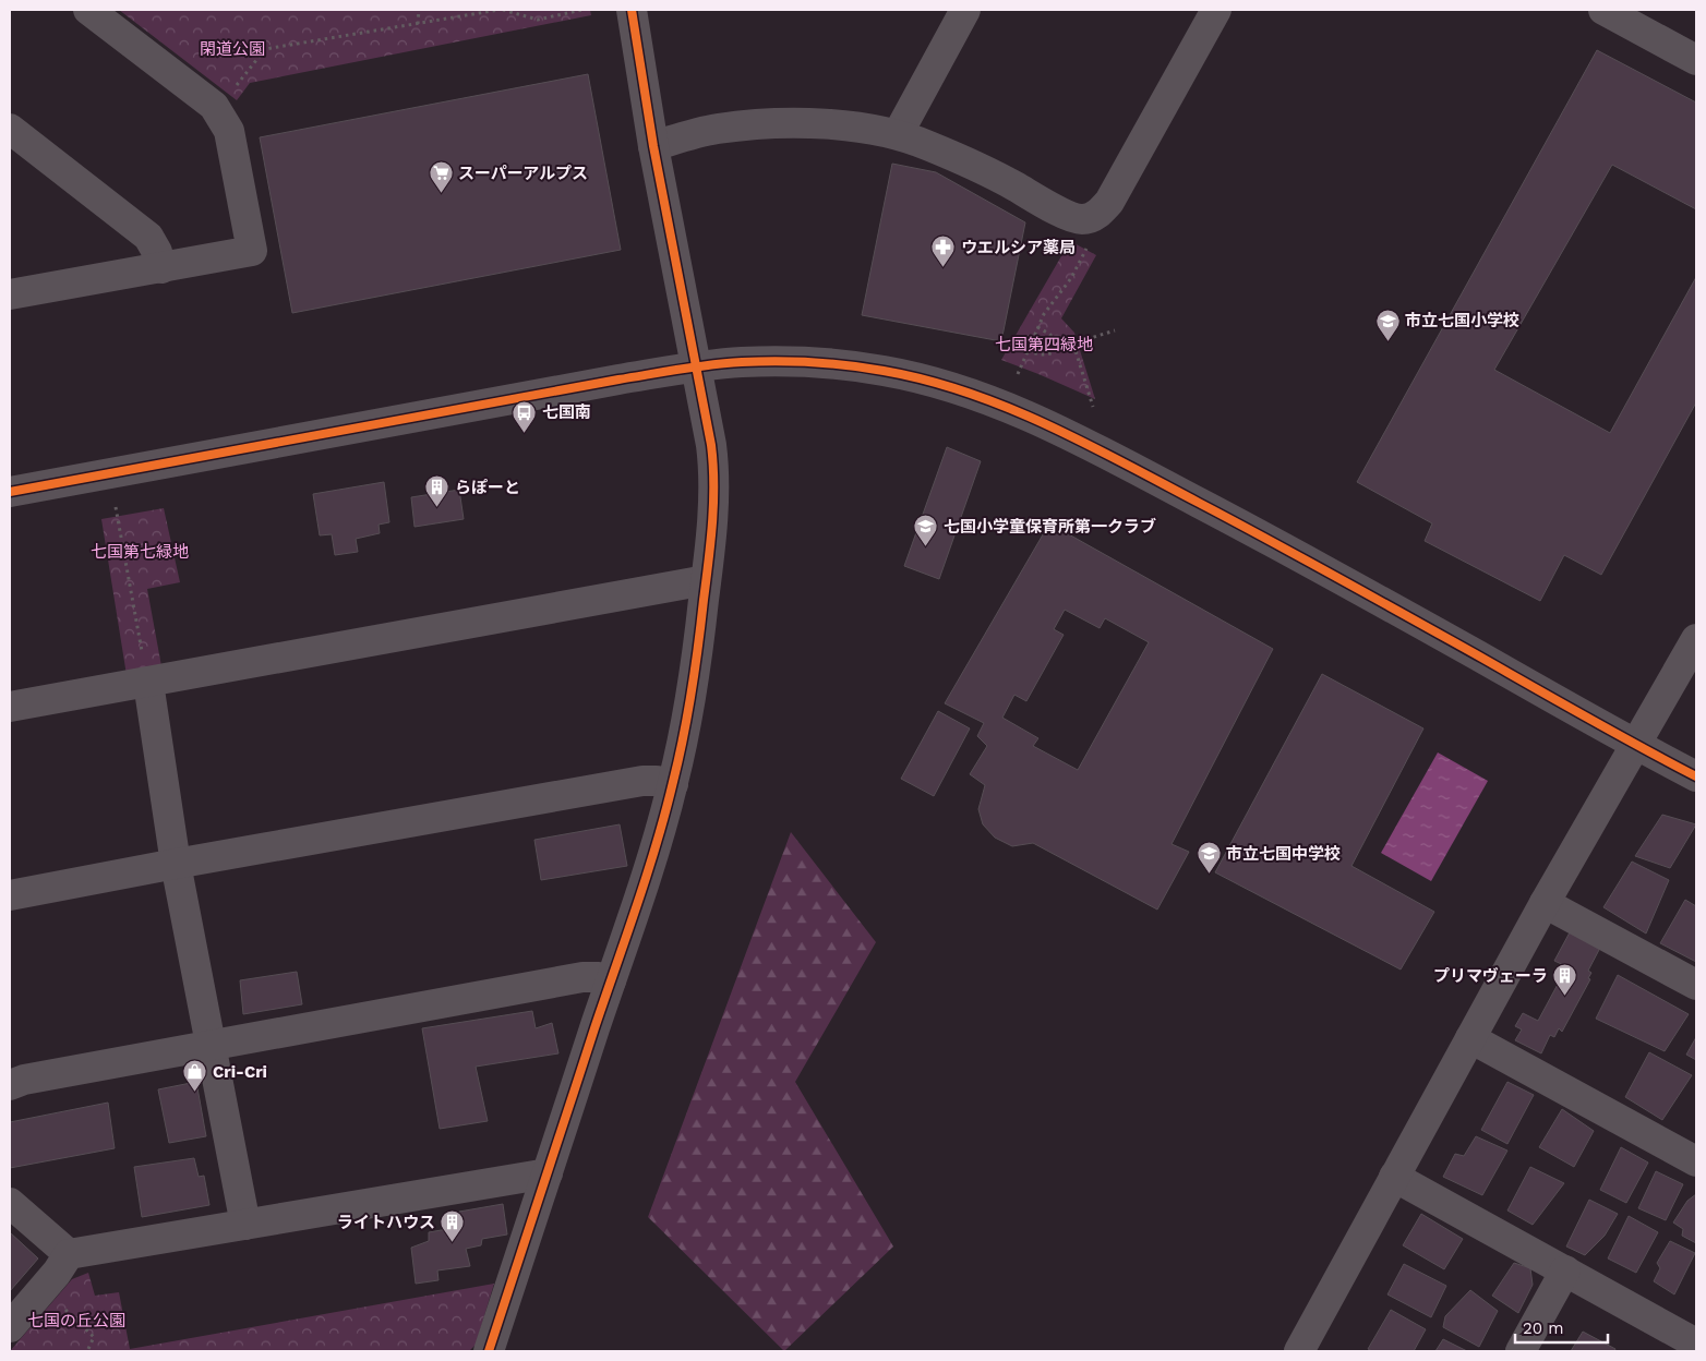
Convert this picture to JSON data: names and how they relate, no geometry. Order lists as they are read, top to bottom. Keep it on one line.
{"parks":["閑道公園","七国第四緑地","七国第七緑地","七国の丘公園"],"places":{"supermarket":["スーパーアルプス"],"pharmacy":["ウエルシア薬局"],"school or university":["市立七国小学校","七国小学童保育所第一クラブ","市立七国中学校"],"bus stop":["七国南"],"building":["らぽーと","プリマヴェーラ","ライトハウス"],"shop":["Cri-Cri"]},"scale_bar":"20 m"}
